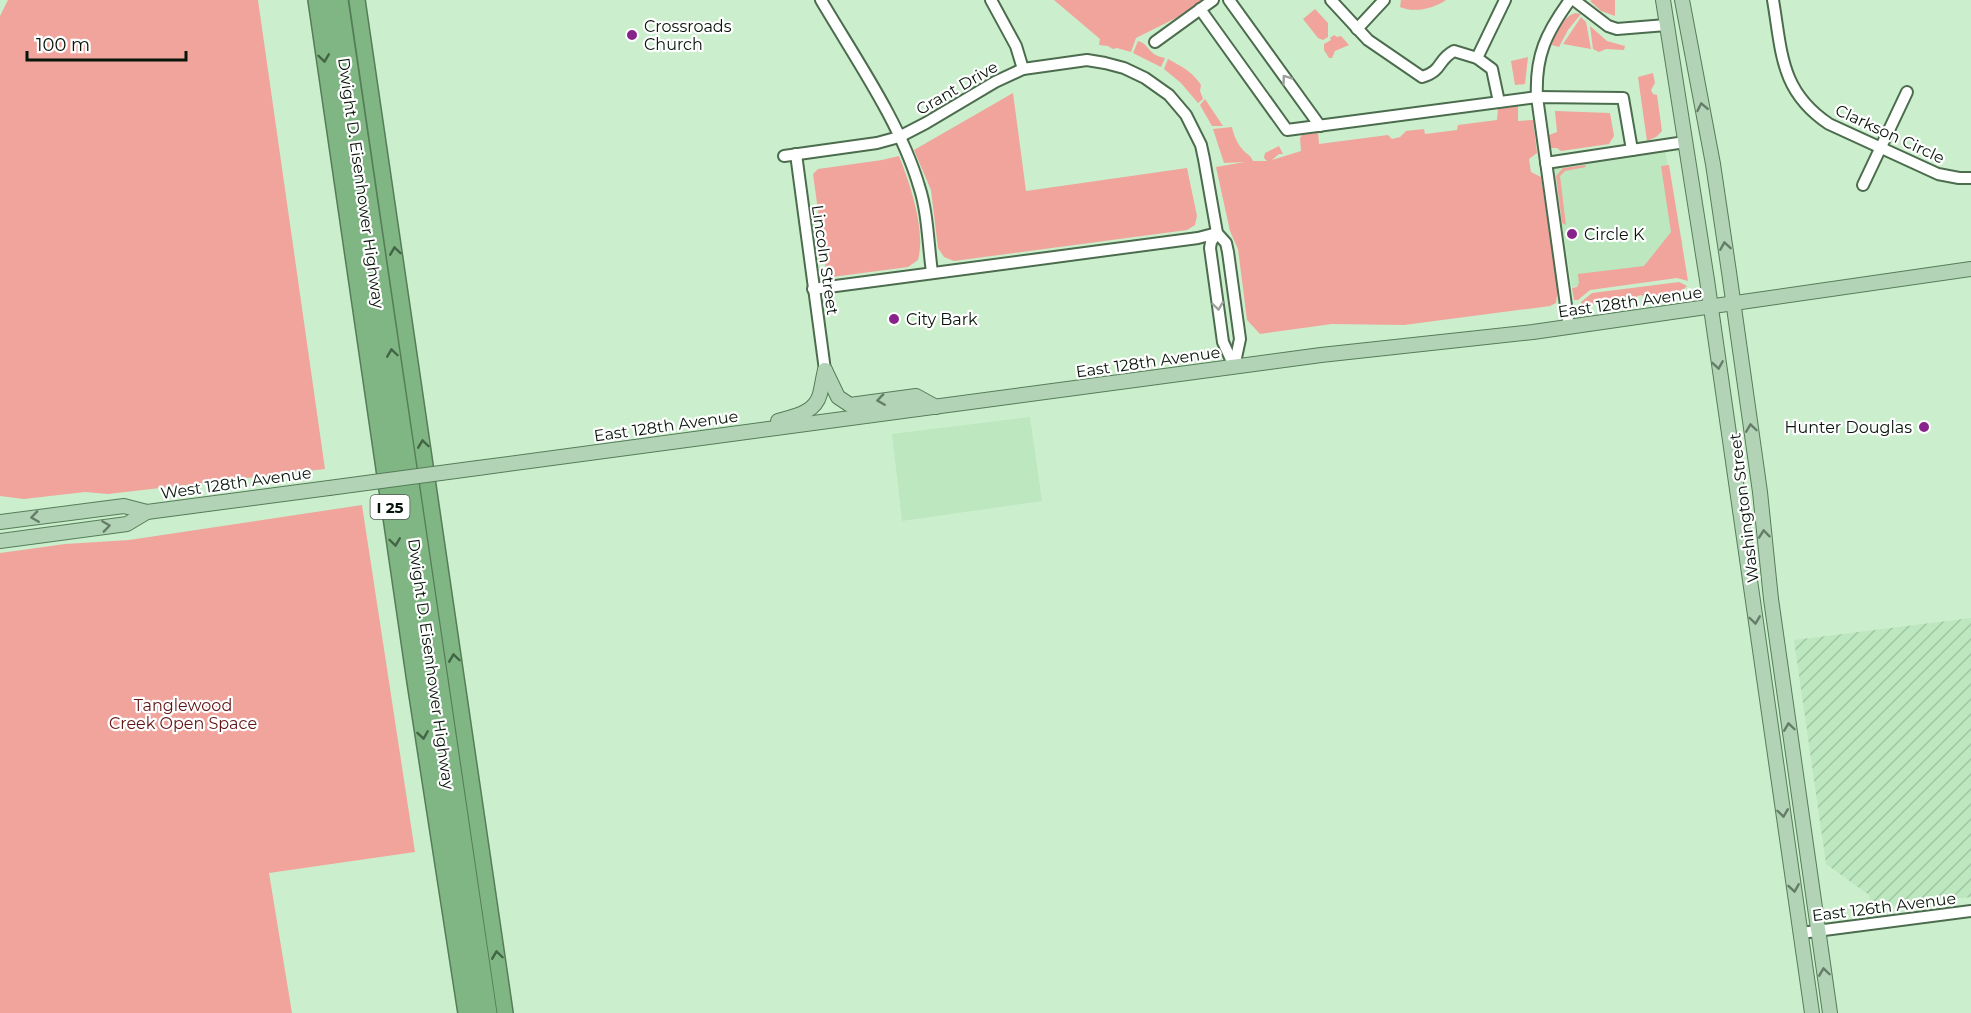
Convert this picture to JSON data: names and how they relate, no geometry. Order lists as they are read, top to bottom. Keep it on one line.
{"streets":{"highway":["Dwight D. Eisenhower Highway","I 25"],"main road":["East 128th Avenue","West 128th Avenue","Washington Street"],"street":["Grant Drive","Clarkson Circle","Lincoln Street","East 126th Avenue"]},"crossings":[["Grant Drive","Lincoln Street"],["Grant Drive","East 128th Avenue"],["East 128th Avenue","West 128th Avenue"],["East 128th Avenue","Washington Street"],["Washington Street","East 126th Avenue"]],"parks":["Tanglewood Creek Open Space"],"places":["Crossroads Church","Circle K","City Bark","Hunter Douglas"],"scale_bar":"100 m"}
